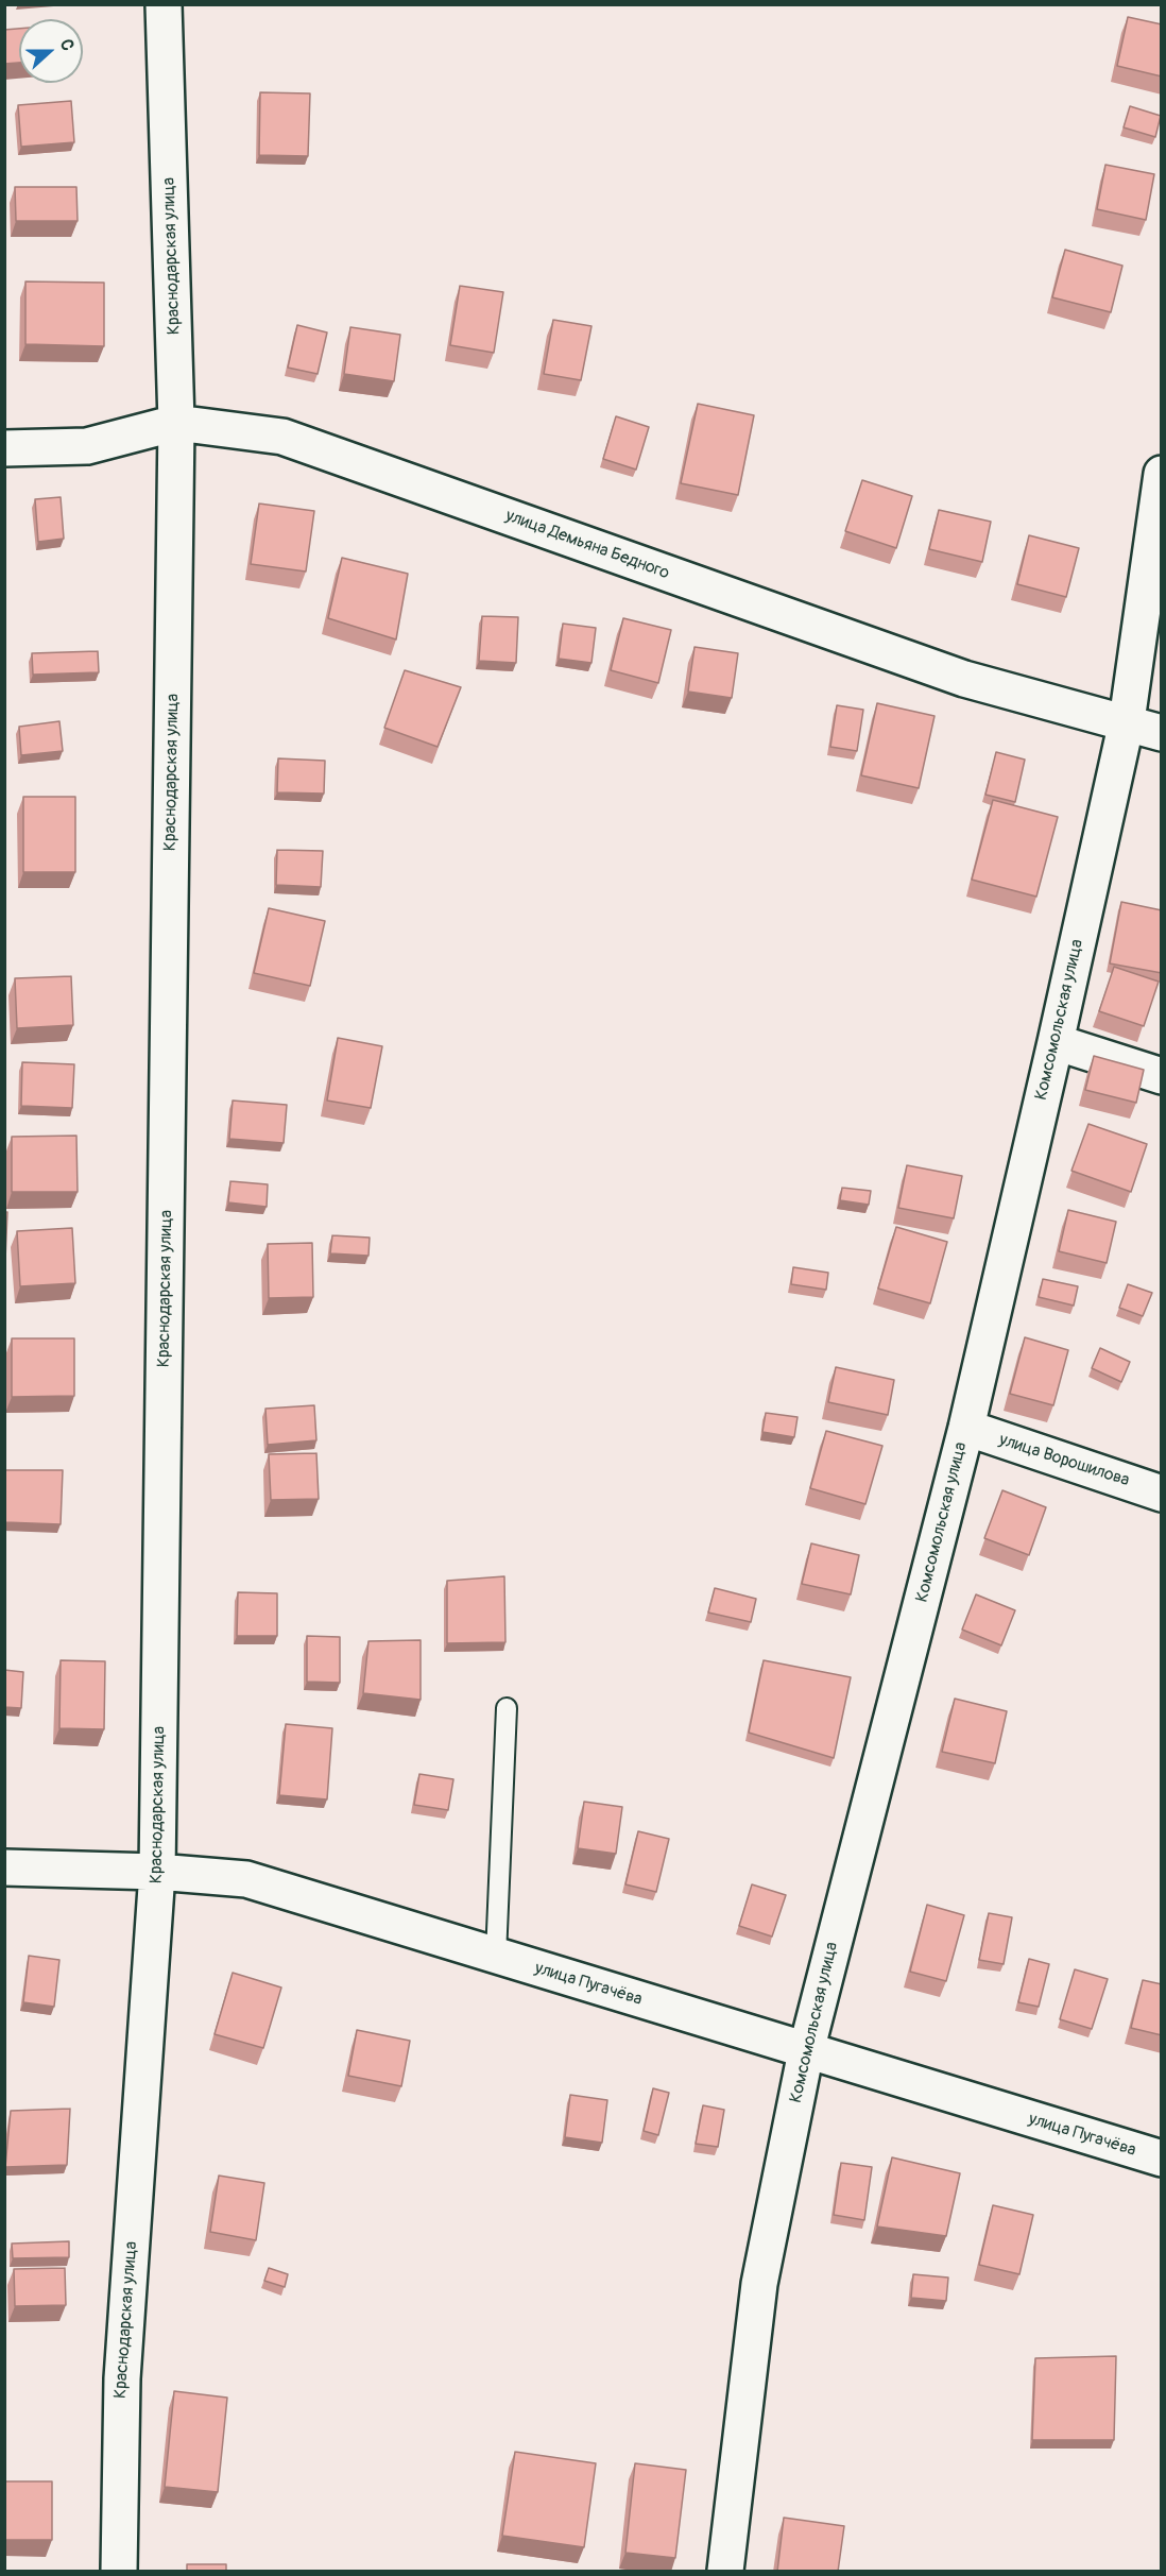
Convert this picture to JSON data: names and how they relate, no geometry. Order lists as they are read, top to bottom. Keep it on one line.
{"streets":{"street":["Краснодарская улица","улица Демьяна Бедного","Комсомольская улица","улица Ворошилова","улица Пугачёва"]},"crossings":[["Краснодарская улица","улица Демьяна Бедного"],["Краснодарская улица","улица Пугачёва"],["улица Демьяна Бедного","Комсомольская улица"],["Комсомольская улица","улица Ворошилова"],["Комсомольская улица","улица Пугачёва"]],"north":"right"}
